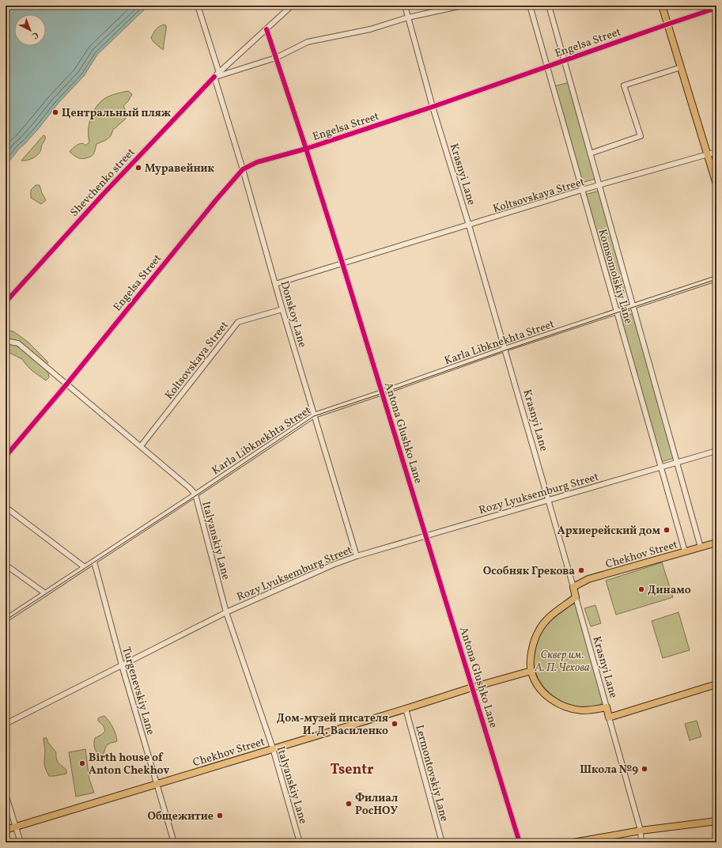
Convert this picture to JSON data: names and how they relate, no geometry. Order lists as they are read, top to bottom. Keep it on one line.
{"streets":{"main road":["Krasnyi Lane","Chekhov Street"],"street":["Engelsa Street","Shevchenko street","Koltsovskaya Street","Komsomolskiy Lane","Donskoy Lane","Karla Libknekhta Street","Antona Glushko Lane","Rozy Lyuksemburg Street","Italyanskiy Lane","Turgenevskiy Lane","Lermontovskiy Lane"]},"crossings":[["Engelsa Street","Krasnyi Lane"],["Engelsa Street","Komsomolskiy Lane"],["Engelsa Street","Donskoy Lane"],["Engelsa Street","Antona Glushko Lane"],["Engelsa Street","Italyanskiy Lane"],["Krasnyi Lane","Koltsovskaya Street"],["Krasnyi Lane","Karla Libknekhta Street"],["Krasnyi Lane","Rozy Lyuksemburg Street"],["Krasnyi Lane","Chekhov Street"],["Shevchenko street","Donskoy Lane"],["Shevchenko street","Antona Glushko Lane"],["Koltsovskaya Street","Komsomolskiy Lane"],["Koltsovskaya Street","Donskoy Lane"],["Koltsovskaya Street","Antona Glushko Lane"],["Koltsovskaya Street","Italyanskiy Lane"],["Komsomolskiy Lane","Karla Libknekhta Street"],["Komsomolskiy Lane","Rozy Lyuksemburg Street"],["Komsomolskiy Lane","Chekhov Street"],["Donskoy Lane","Karla Libknekhta Street"],["Donskoy Lane","Rozy Lyuksemburg Street"],["Karla Libknekhta Street","Antona Glushko Lane"],["Karla Libknekhta Street","Italyanskiy Lane"],["Karla Libknekhta Street","Turgenevskiy Lane"],["Antona Glushko Lane","Rozy Lyuksemburg Street"],["Antona Glushko Lane","Chekhov Street"],["Rozy Lyuksemburg Street","Italyanskiy Lane"],["Rozy Lyuksemburg Street","Turgenevskiy Lane"],["Italyanskiy Lane","Chekhov Street"],["Chekhov Street","Turgenevskiy Lane"],["Chekhov Street","Lermontovskiy Lane"]],"districts":["Tsentr"],"parks":["Сквер им. А. П. Чехова"],"places":["Центральный пляж","Муравейник","Архиерейский дом","Особняк Грекова","Динамо","Дом-музей писателя И. Д. Василенко","Birth house of Anton Chekhov","Школа №9","Филиал РосНОУ","Общежитие"],"north":"bottom right"}
